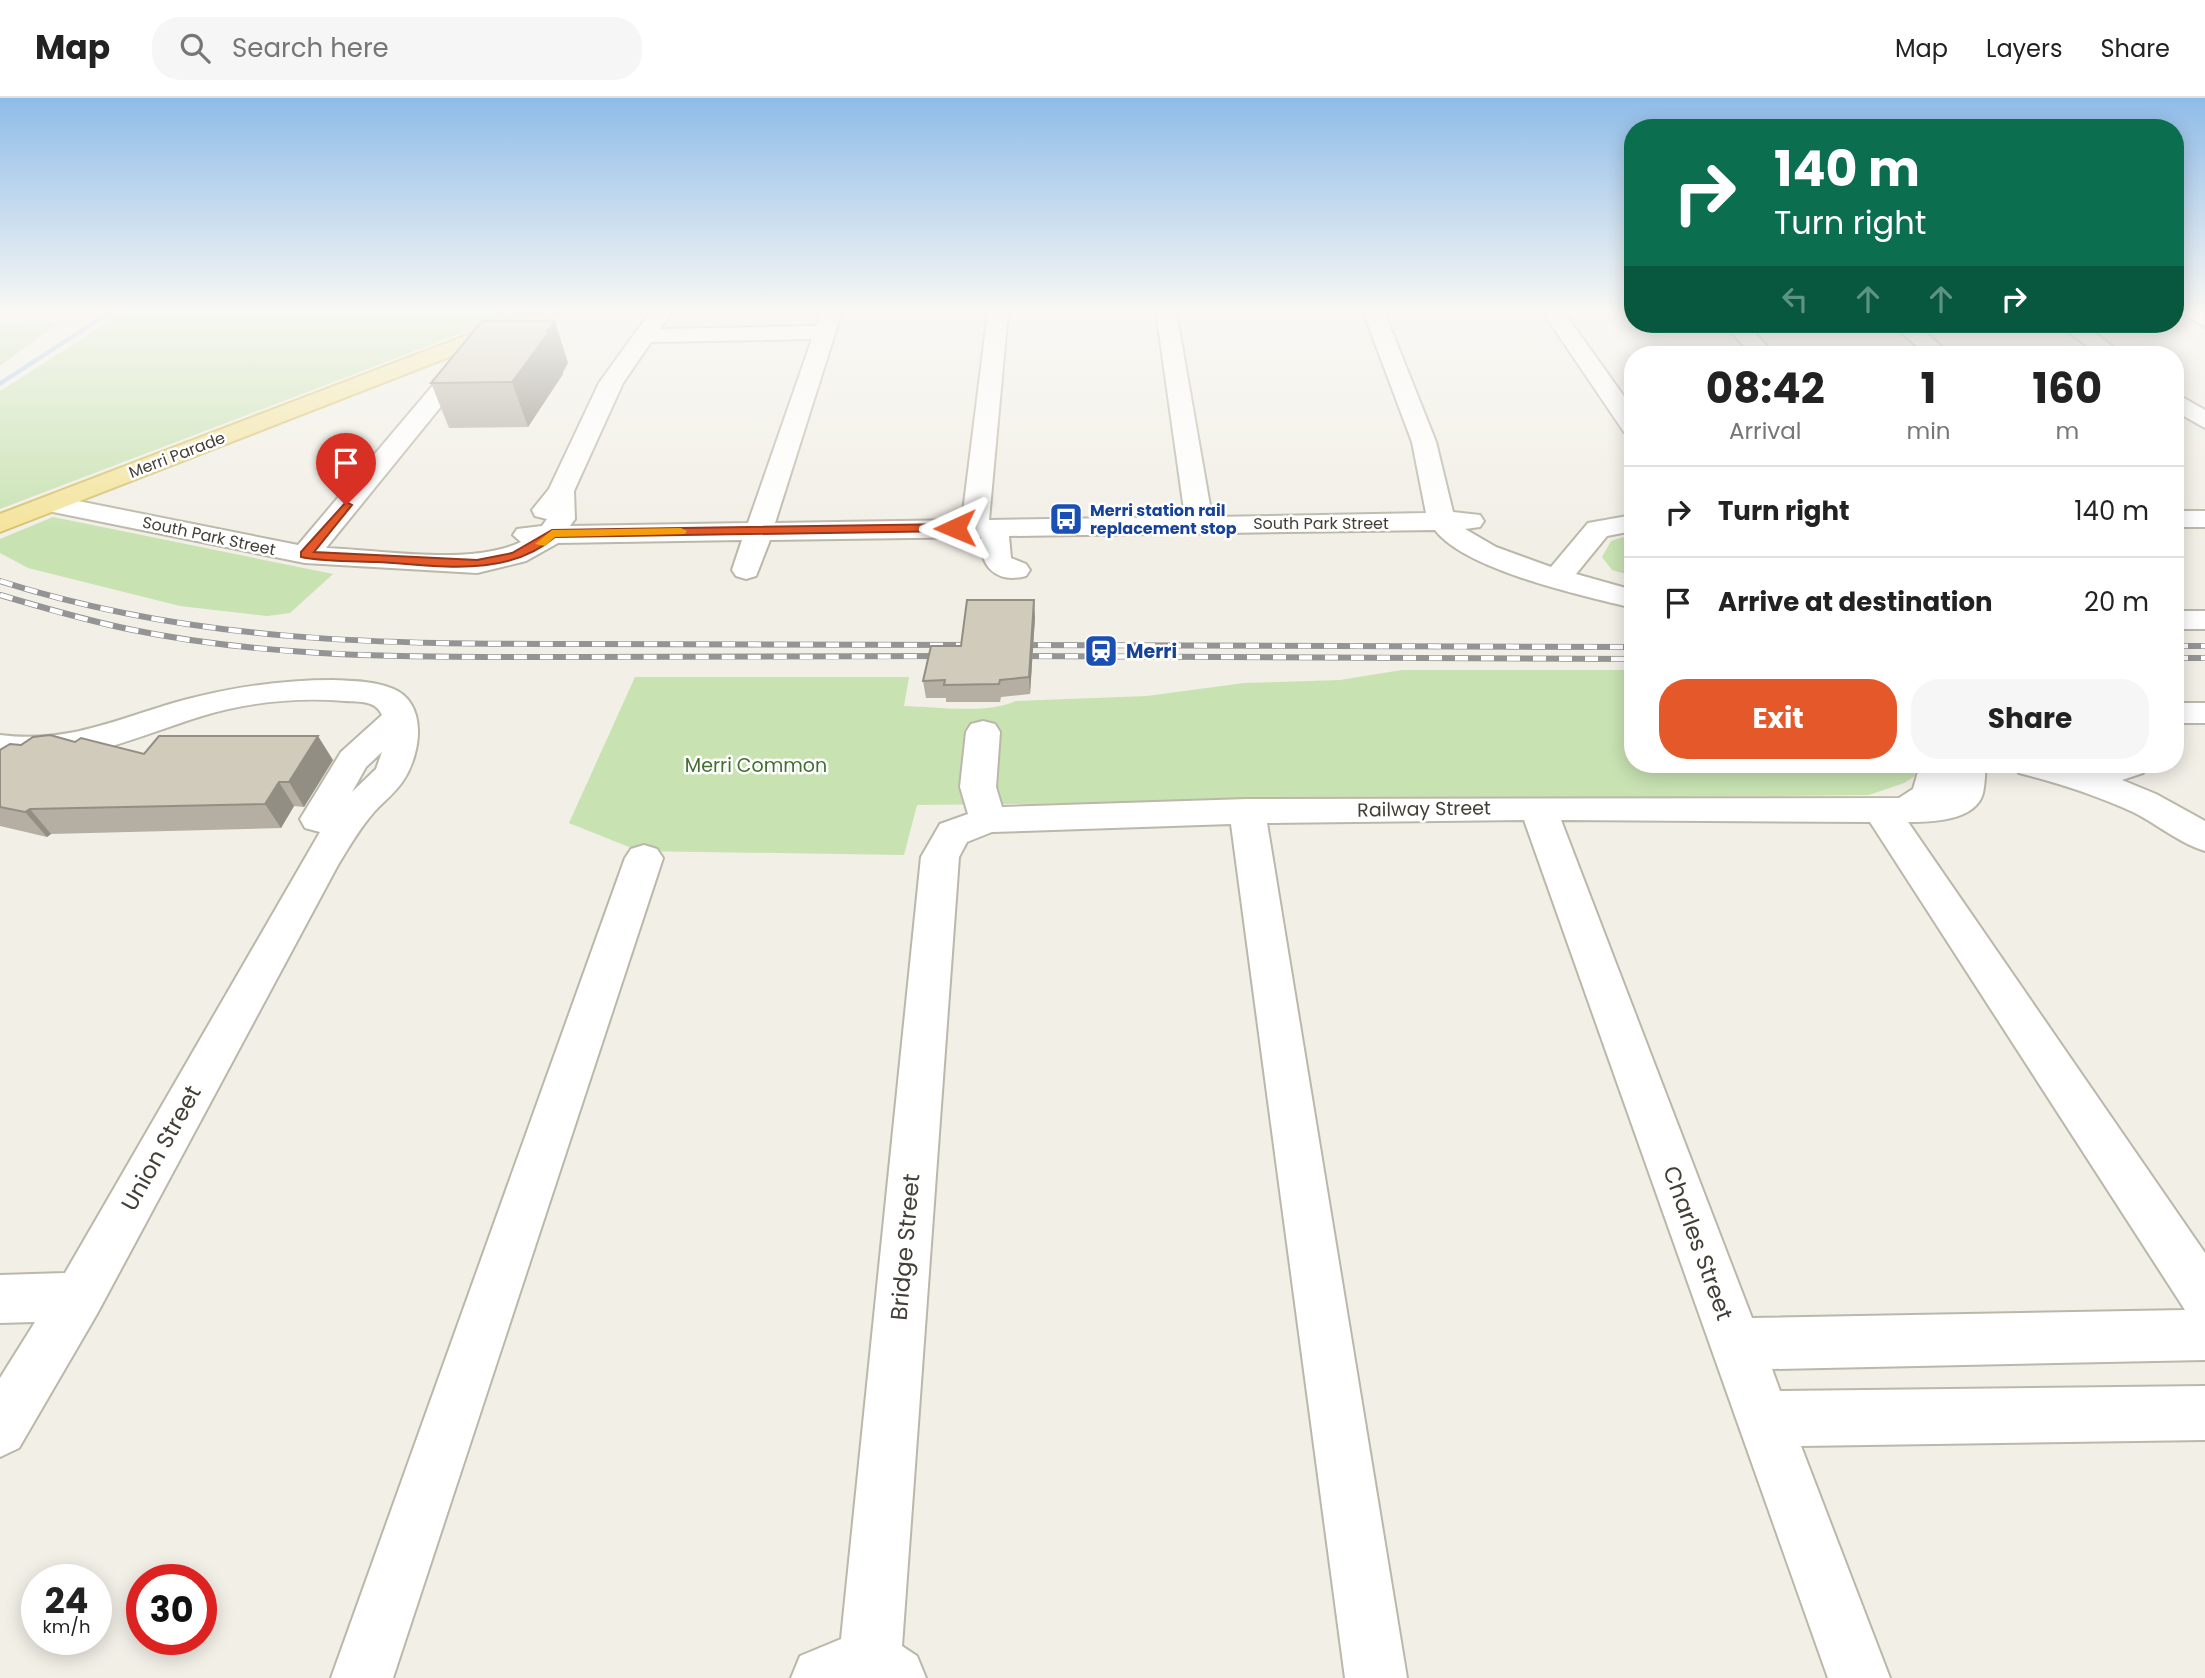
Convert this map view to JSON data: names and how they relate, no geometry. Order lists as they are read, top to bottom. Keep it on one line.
{"streets":{"main road":["Merri Parade"],"street":["South Park Street","Railway Street","Union Street","Charles Street","Bridge Street"]},"crossings":[["Merri Parade","South Park Street"],["Railway Street","Charles Street"],["Railway Street","Bridge Street"]],"parks":["Merri Common"],"places":{"bus stop":["Merri station rail replacement stop"],"station":["Merri"]},"page":{"header":"Map","search":"Search here","nav":["Map","Layers","Share"],"turn":["140 m","Turn right"],"eta":["08:42","Arrival","1","min","160","m"],"list":[{"name":"Turn right","value":"140 m"},{"name":"Arrive at destination","value":"20 m"}],"buttons":["Exit","Share"],"speed":"24 km/h","limit":"30"}}
